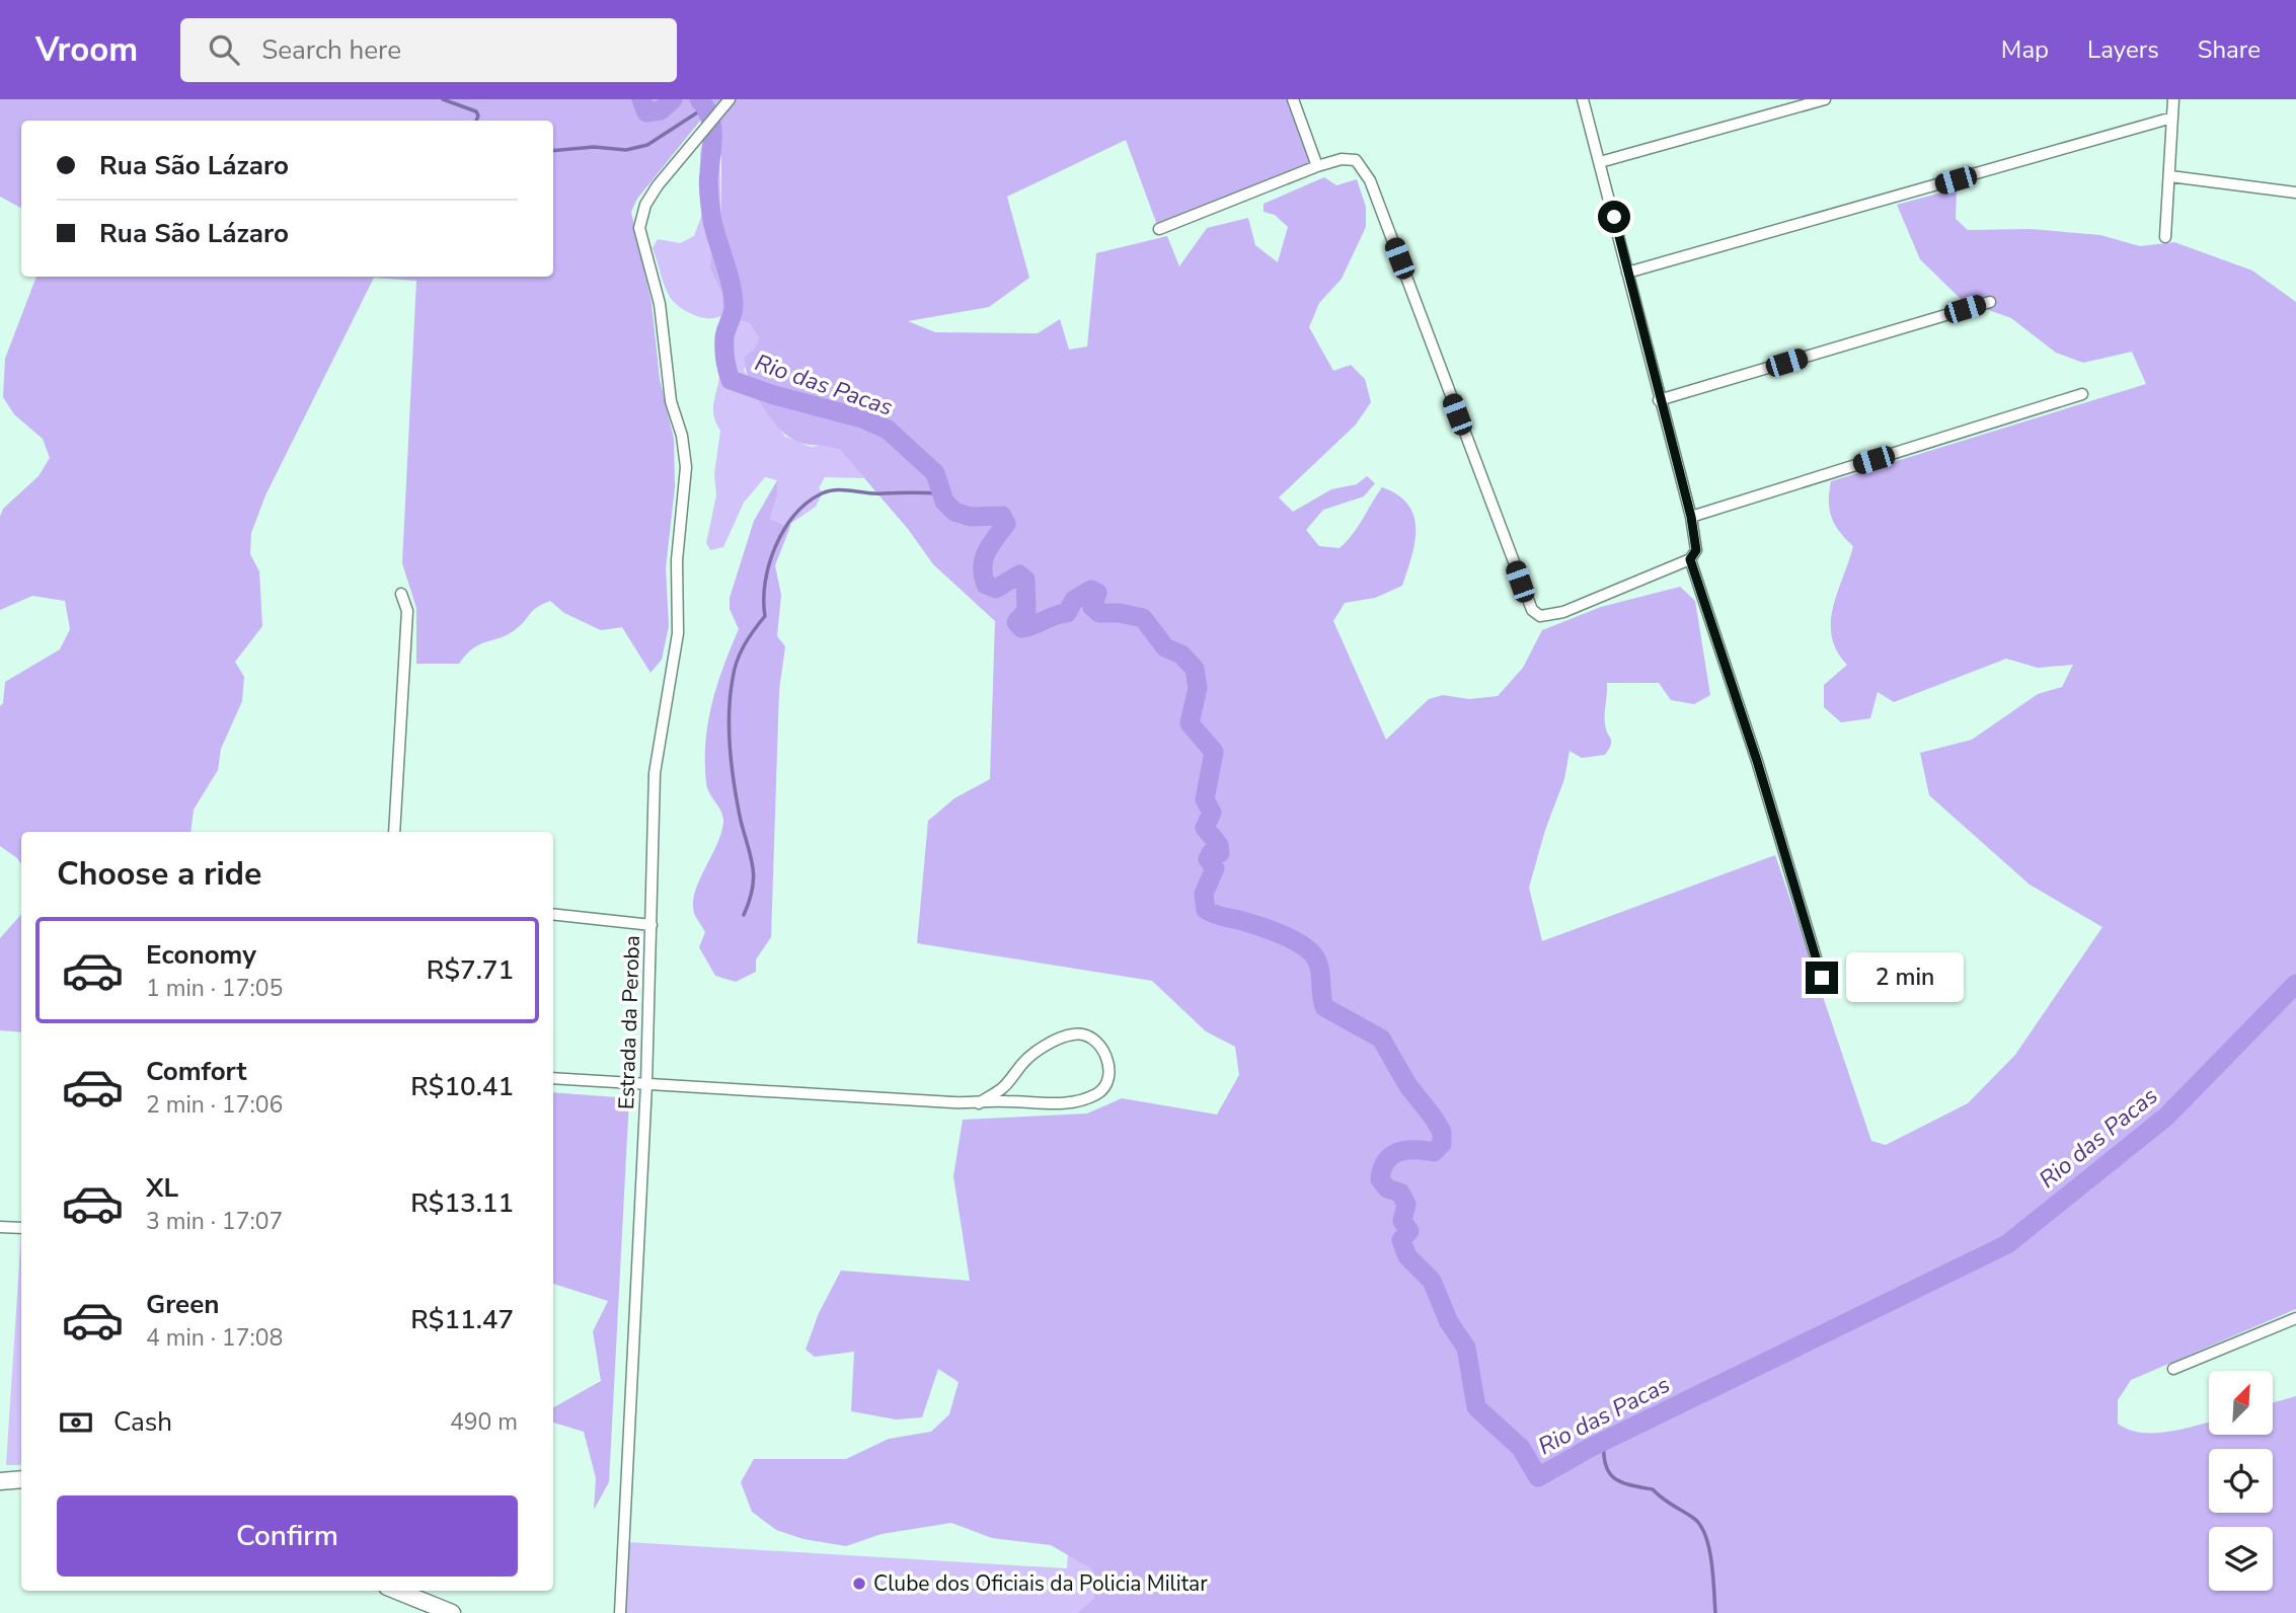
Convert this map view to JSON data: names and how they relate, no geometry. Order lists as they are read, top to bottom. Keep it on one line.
{"streets":{"street":["Estrada da Peroba"]},"water":["Rio das Pacas"],"places":["Clube dos Oficiais da Policia Militar"],"north":"top right","page":{"header":"Vroom","search":"Search here","nav":["Map","Layers","Share"],"banner":["Rua São Lázaro","Rua São Lázaro"],"heading":"Choose a ride","list":[{"name":"Economy","note":"1 min · 17:05","value":"R$7.71"},{"name":"Comfort","note":"2 min · 17:06","value":"R$10.41"},{"name":"XL","note":"3 min · 17:07","value":"R$13.11"},{"name":"Green","note":"4 min · 17:08","value":"R$11.47"}],"bubble":"2 min","pay":["Cash","490 m"],"buttons":"Confirm"}}
